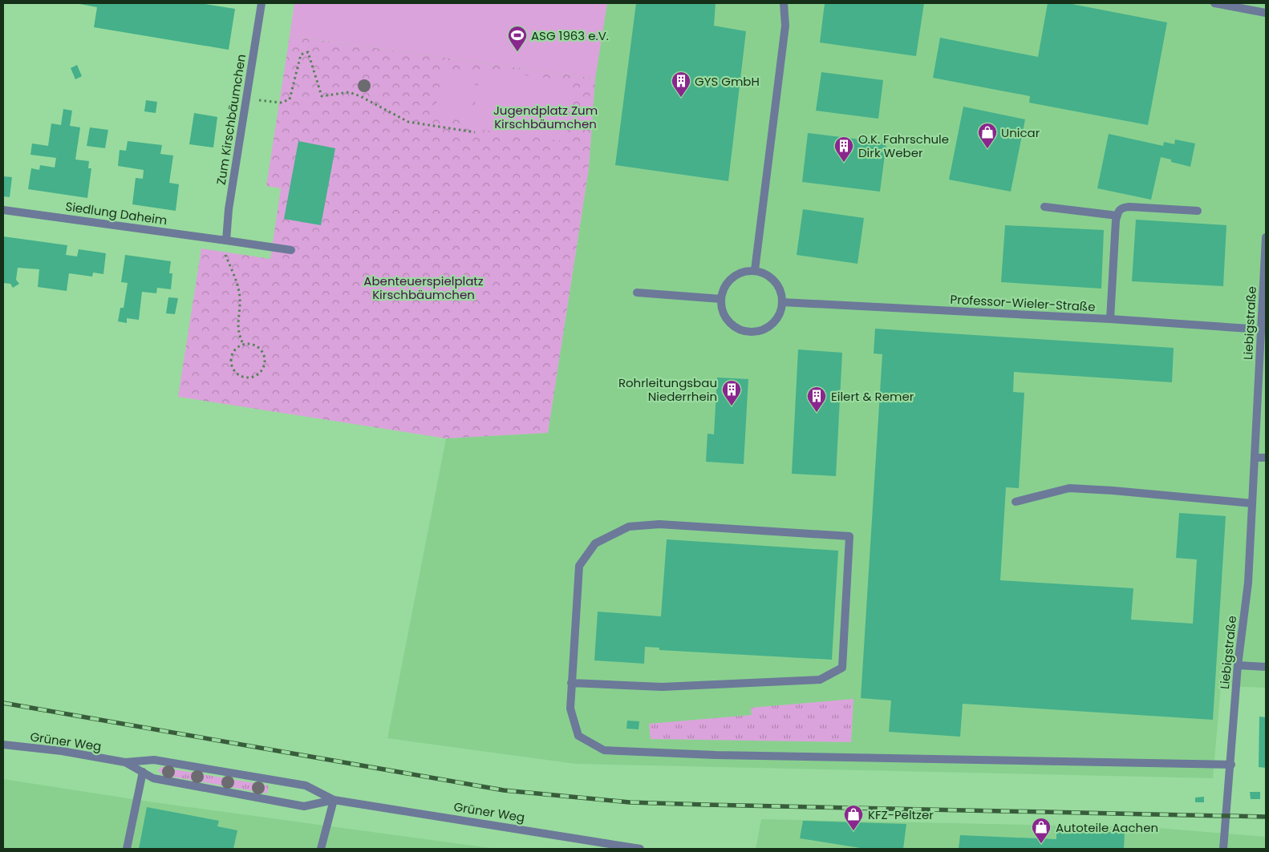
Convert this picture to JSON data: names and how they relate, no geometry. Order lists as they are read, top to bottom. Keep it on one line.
{"streets":{"street":["Zum Kirschbäumchen","Siedlung Daheim","Professor-Wieler-Straße","Liebigstraße","Grüner Weg"]},"crossings":[["Zum Kirschbäumchen","Siedlung Daheim"],["Professor-Wieler-Straße","Liebigstraße"]],"parks":["Jugendplatz Zum Kirschbäumchen","Abenteuerspielplatz Kirschbäumchen"],"places":{"sports":["ASG 1963 e.V."],"building":["GYS GmbH","O.K. Fahrschule Dirk Weber","Rohrleitungsbau Niederrhein","Eilert & Remer"],"shop":["Unicar","KFZ-Peltzer","Autoteile Aachen"]}}
